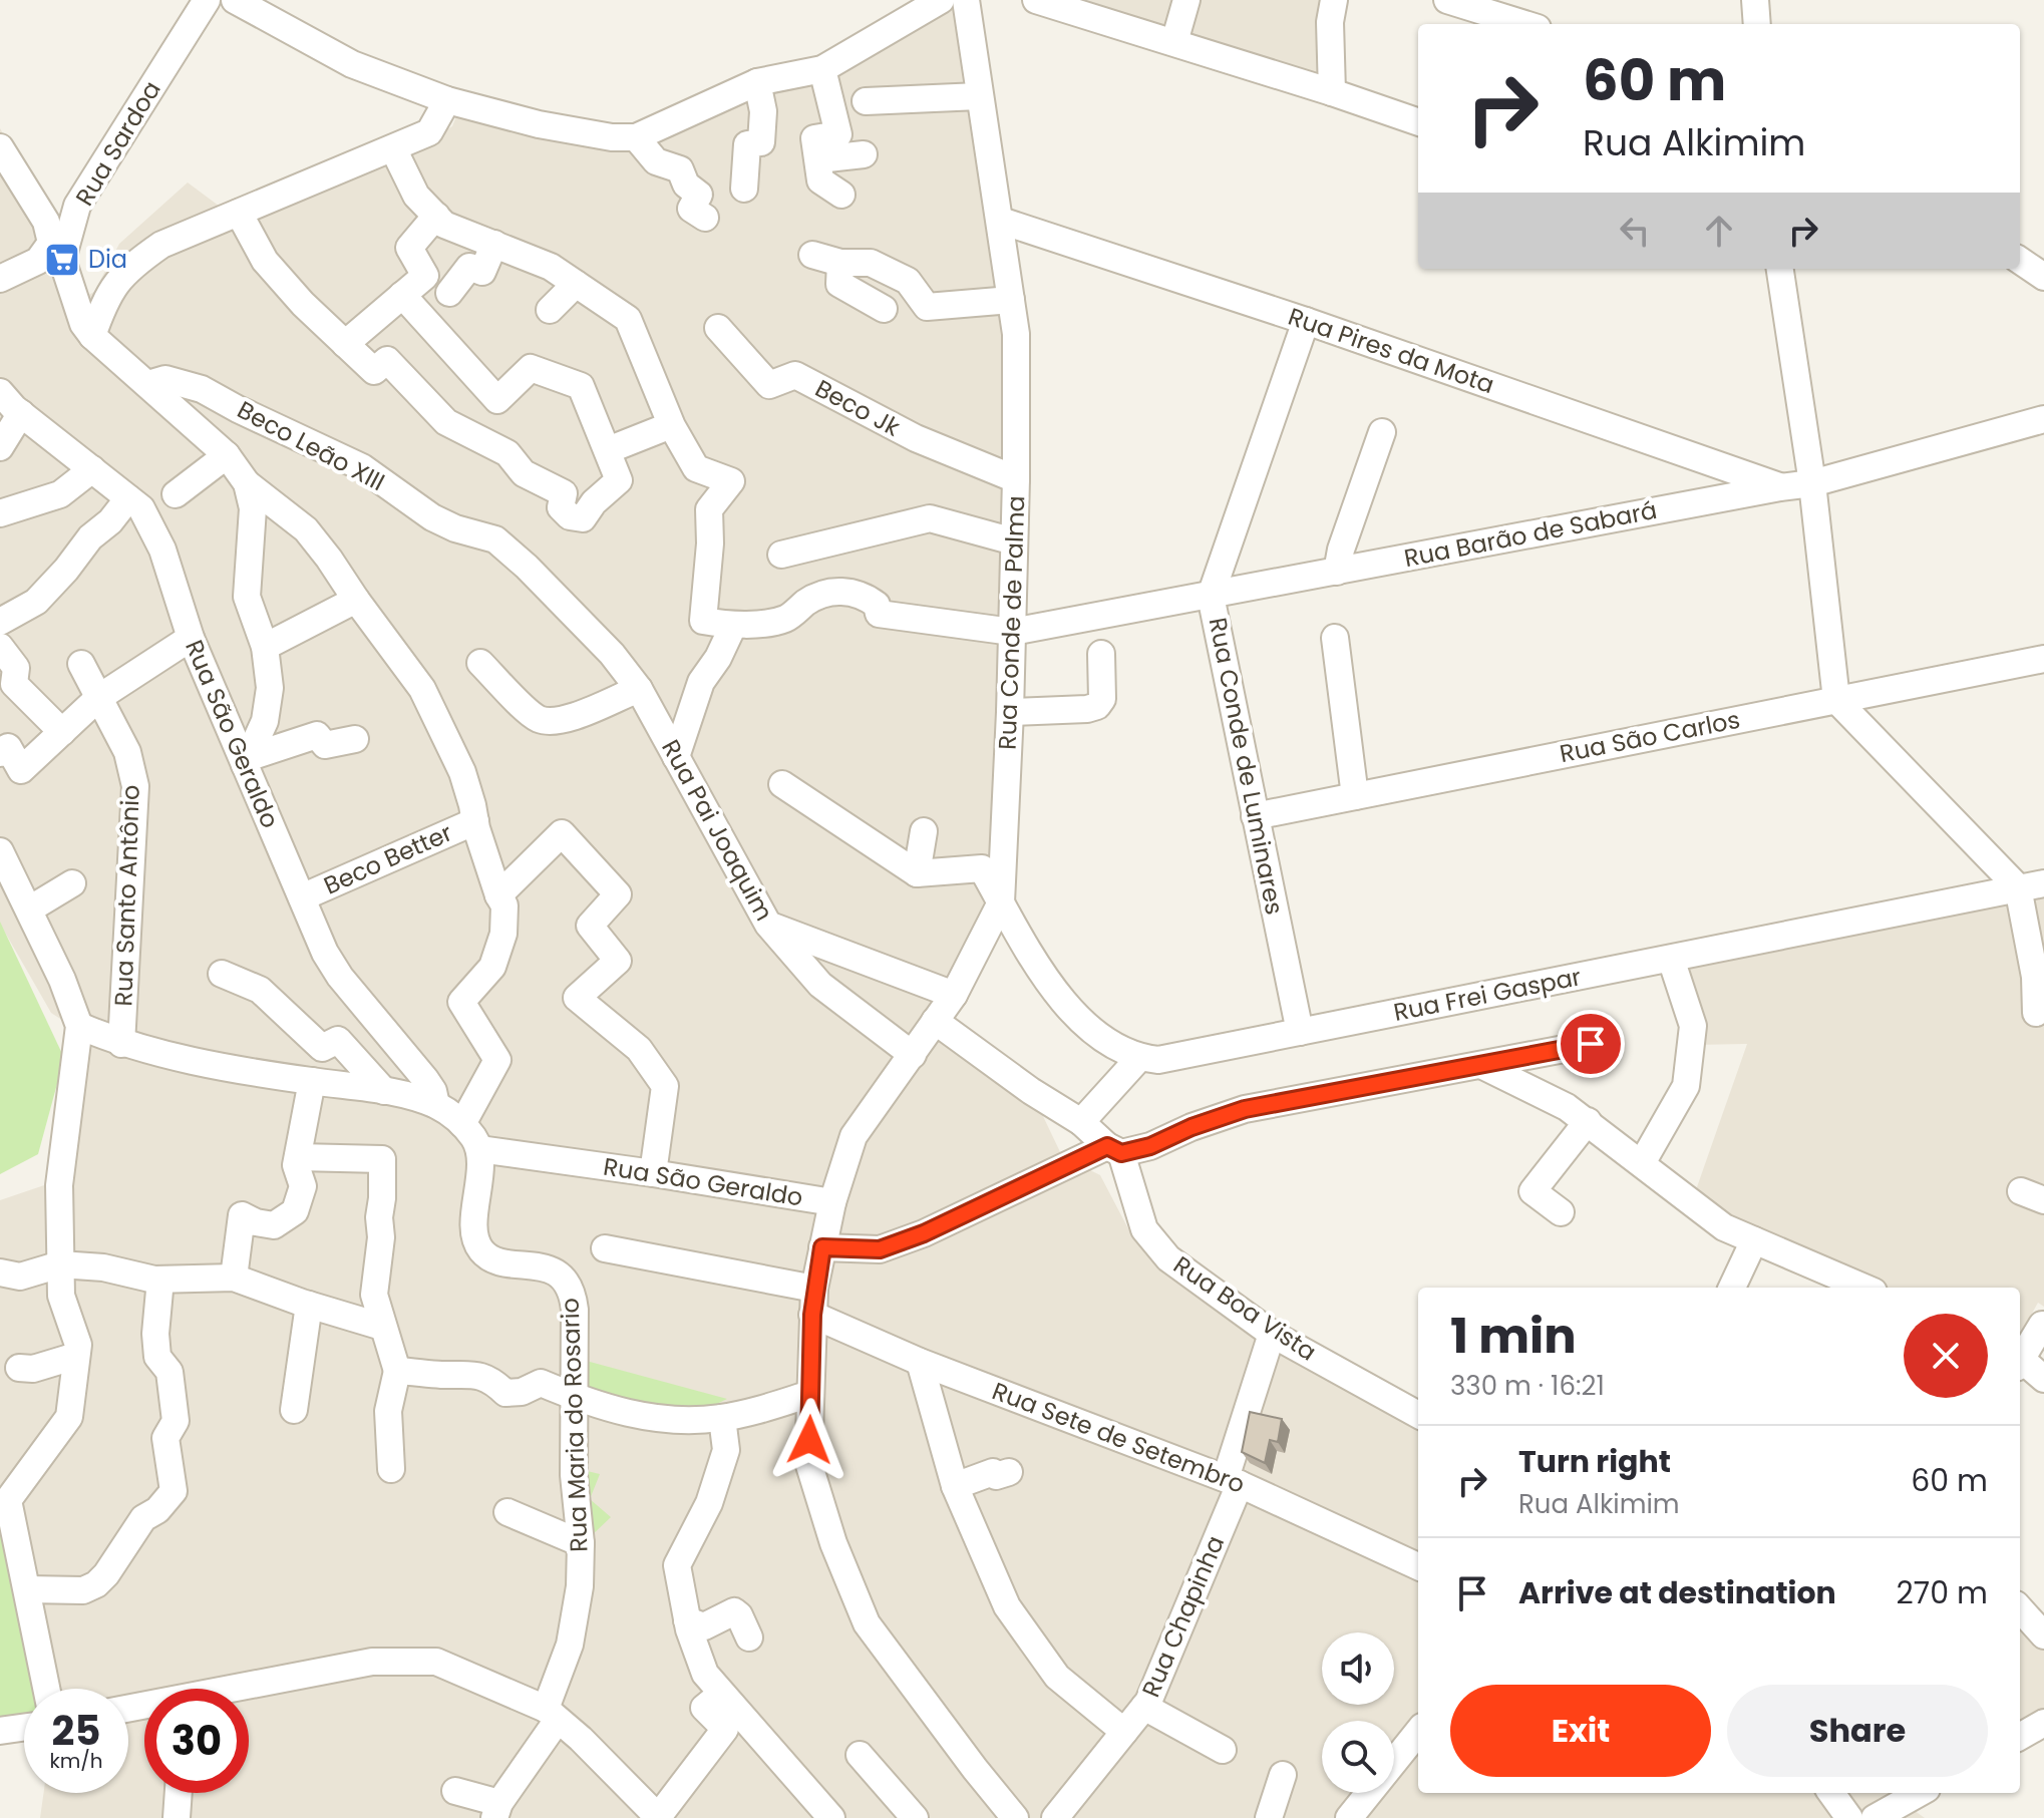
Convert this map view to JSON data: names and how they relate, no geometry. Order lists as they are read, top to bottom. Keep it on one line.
{"streets":{"street":["Rua Sardoa","Rua Pires da Mota","Beco Jk","Beco Leão XIII","Rua Barão de Sabará","Rua Conde de Palma","Rua São Geraldo","Rua São Carlos","Rua Conde de Luminares","Rua Pai Joaquim","Beco Better","Rua Santo Antônio","Rua Frei Gaspar","Rua Boa Vista","Rua Maria do Rosario","Rua Sete de Setembro","Rua Chapinha"]},"crossings":[["Rua Pires da Mota","Rua Barão de Sabará"],["Rua Pires da Mota","Rua Conde de Palma"],["Rua Pires da Mota","Rua Conde de Luminares"],["Beco Jk","Rua Conde de Palma"],["Beco Leão XIII","Rua Pai Joaquim"],["Rua Barão de Sabará","Rua Conde de Palma"],["Rua Barão de Sabará","Rua Conde de Luminares"],["Rua Conde de Palma","Rua São Geraldo"],["Rua Conde de Palma","Rua Pai Joaquim"],["Rua Conde de Palma","Rua Sete de Setembro"],["Rua São Geraldo","Beco Better"],["Rua São Geraldo","Rua Maria do Rosario"],["Rua São Carlos","Rua Conde de Luminares"],["Rua Conde de Luminares","Rua Frei Gaspar"],["Rua Boa Vista","Rua Chapinha"],["Rua Sete de Setembro","Rua Chapinha"]],"places":{"supermarket":["Dia"]},"page":{"turn":["60 m","Rua Alkimim"],"heading":["1 min","330 m · 16:21"],"list":[{"name":"Turn right","note":"Rua Alkimim","value":"60 m"},{"name":"Arrive at destination","value":"270 m"}],"buttons":["Exit","Share"],"speed":"25 km/h","limit":"30"}}
